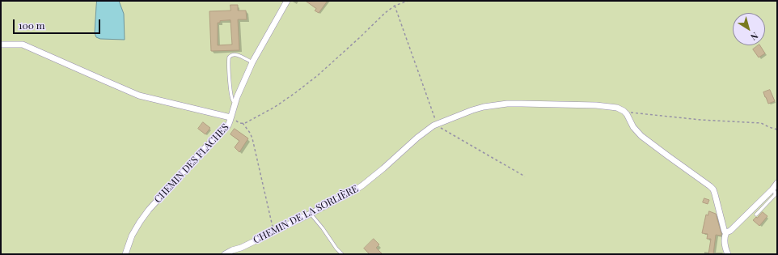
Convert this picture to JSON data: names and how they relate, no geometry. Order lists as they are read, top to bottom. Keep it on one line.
{"streets":{"street":["CHEMIN DES FLACHES","CHEMIN DE LA SORLIÈRE"]},"scale_bar":"100 m","north":"bottom right"}
